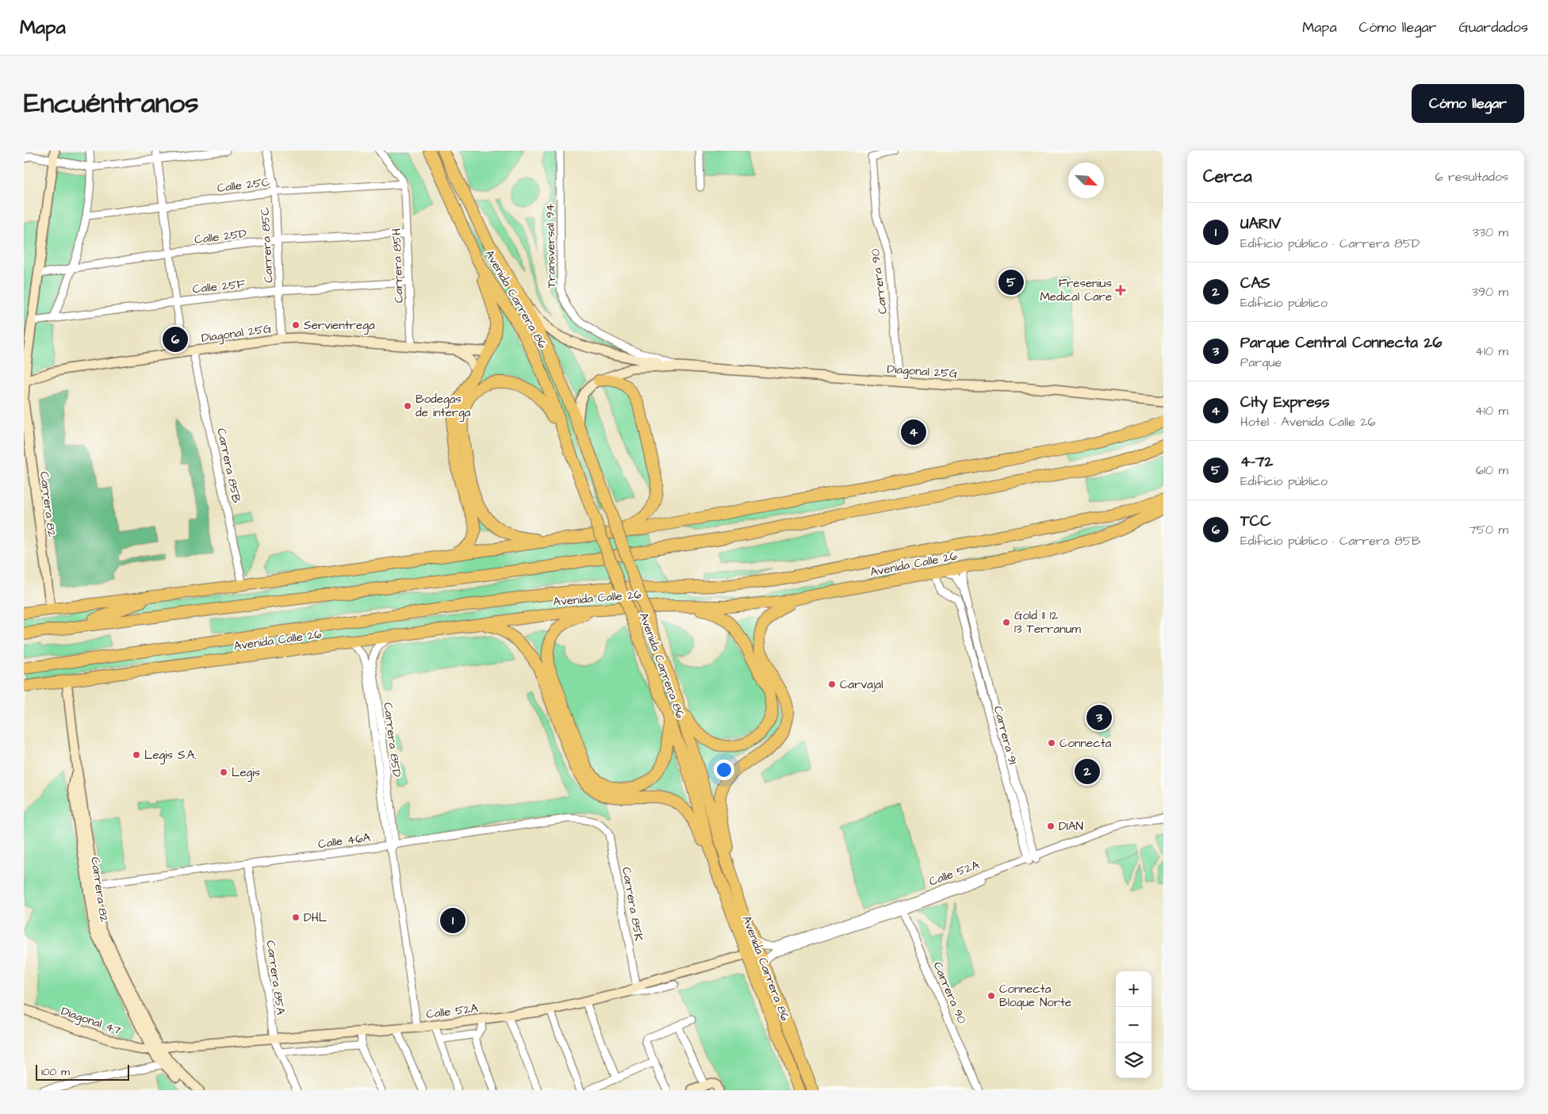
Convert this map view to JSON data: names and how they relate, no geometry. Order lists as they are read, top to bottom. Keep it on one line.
{"streets":{"main road":["Avenida Carrera 86","Avenida Calle 26"],"street":["Calle 25C","Calle 25D","Carrera 85C","Transversal 94","Carrera 85H","Carrera 90","Calle 25F","Diagonal 25G","Carrera 85B","Carrera 82","Carrera 91","Carrera 85D","Calle 46A","Calle 52A","Carrera 85K","Carrera 85A","Diagonal 47"]},"crossings":[["Calle 25C","Carrera 85C"],["Calle 25C","Carrera 85H"],["Calle 25C","Carrera 85B"],["Calle 25D","Carrera 85C"],["Calle 25D","Carrera 85H"],["Calle 25D","Carrera 85B"],["Carrera 85C","Calle 25F"],["Carrera 85C","Diagonal 25G"],["Transversal 94","Diagonal 25G"],["Carrera 85H","Calle 25F"],["Carrera 85H","Diagonal 25G"],["Carrera 90","Diagonal 25G"],["Carrera 90","Calle 52A"],["Calle 25F","Carrera 85B"],["Avenida Carrera 86","Diagonal 25G"],["Avenida Carrera 86","Calle 52A"],["Diagonal 25G","Carrera 85B"],["Carrera 82","Avenida Calle 26"],["Carrera 82","Calle 46A"],["Carrera 82","Calle 52A"],["Carrera 82","Diagonal 47"],["Avenida Calle 26","Carrera 91"],["Avenida Calle 26","Carrera 85D"],["Carrera 91","Calle 52A"],["Carrera 85D","Calle 46A"],["Carrera 85D","Calle 52A"],["Calle 46A","Carrera 85K"],["Calle 46A","Carrera 85A"],["Calle 52A","Carrera 85K"],["Calle 52A","Carrera 85A"],["Calle 52A","Diagonal 47"]],"places":{"health":["Fresenius Medical Care"],"other":["Servientrega","Bodegas de interga","Gold 11 12 13 Terranum","Carvajal","Connecta","Legis S.A.","Legis","DIAN","DHL","Connecta Bloque Norte"]},"scale_bar":"100 m","north":"bottom right","page":{"header":"Mapa","nav":["Mapa","Cómo llegar","Guardados"],"title":"Encuéntranos","buttons":"Cómo llegar","heading":["Cerca","6 resultados"],"list":[{"mark":"1","name":"UARIV","note":"Edificio público · Carrera 85D","value":"330 m"},{"mark":"2","name":"CAS","note":"Edificio público","value":"390 m"},{"mark":"3","name":"Parque Central Connecta 26","note":"Parque","value":"410 m"},{"mark":"4","name":"City Express","note":"Hotel · Avenida Calle 26","value":"410 m"},{"mark":"5","name":"4-72","note":"Edificio público","value":"610 m"},{"mark":"6","name":"TCC","note":"Edificio público · Carrera 85B","value":"750 m"}],"pins":["5","6","4","3","2","1"],"map_buttons":["+","−"],"scale":"100 m"}}
